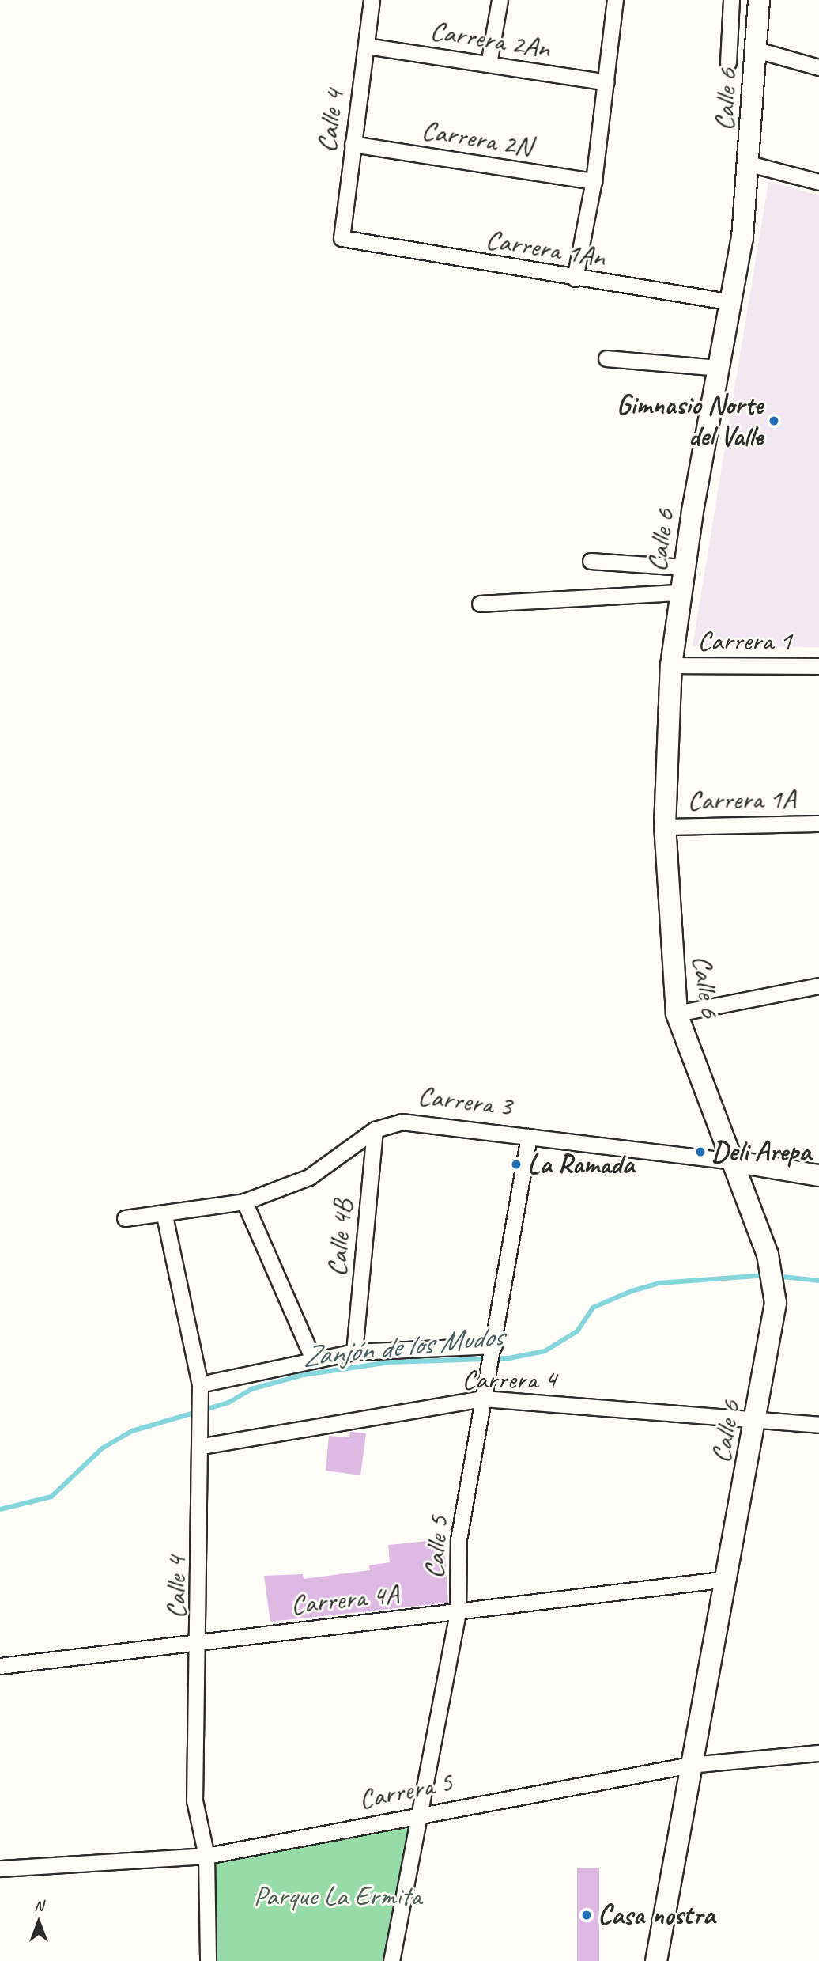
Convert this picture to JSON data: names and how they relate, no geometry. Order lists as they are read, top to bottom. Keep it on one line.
{"streets":{"street":["Carrera 2An","Calle 6","Calle 4","Carrera 2N","Carrera 1An","Carrera 1","Carrera 1A","Carrera 3","Calle 4B","Carrera 4","Calle 5","Carrera 4A","Carrera 5"]},"crossings":[["Carrera 2An","Calle 4"],["Calle 6","Carrera 1An"],["Calle 6","Carrera 1"],["Calle 6","Carrera 1A"],["Calle 6","Carrera 3"],["Calle 6","Carrera 4"],["Calle 6","Carrera 4A"],["Calle 6","Carrera 5"],["Calle 4","Carrera 2N"],["Calle 4","Carrera 1An"],["Calle 4","Carrera 3"],["Calle 4","Carrera 4"],["Calle 4","Carrera 4A"],["Calle 4","Carrera 5"],["Carrera 3","Calle 4B"],["Carrera 3","Calle 5"],["Carrera 4","Calle 5"],["Calle 5","Carrera 4A"],["Calle 5","Carrera 5"]],"water":["Zanjón de los Mudos"],"parks":["Parque La Ermita"],"places":["Gimnasio Norte del Valle","Deli Arepa","La Ramada","Casa nostra"],"north":"top"}
